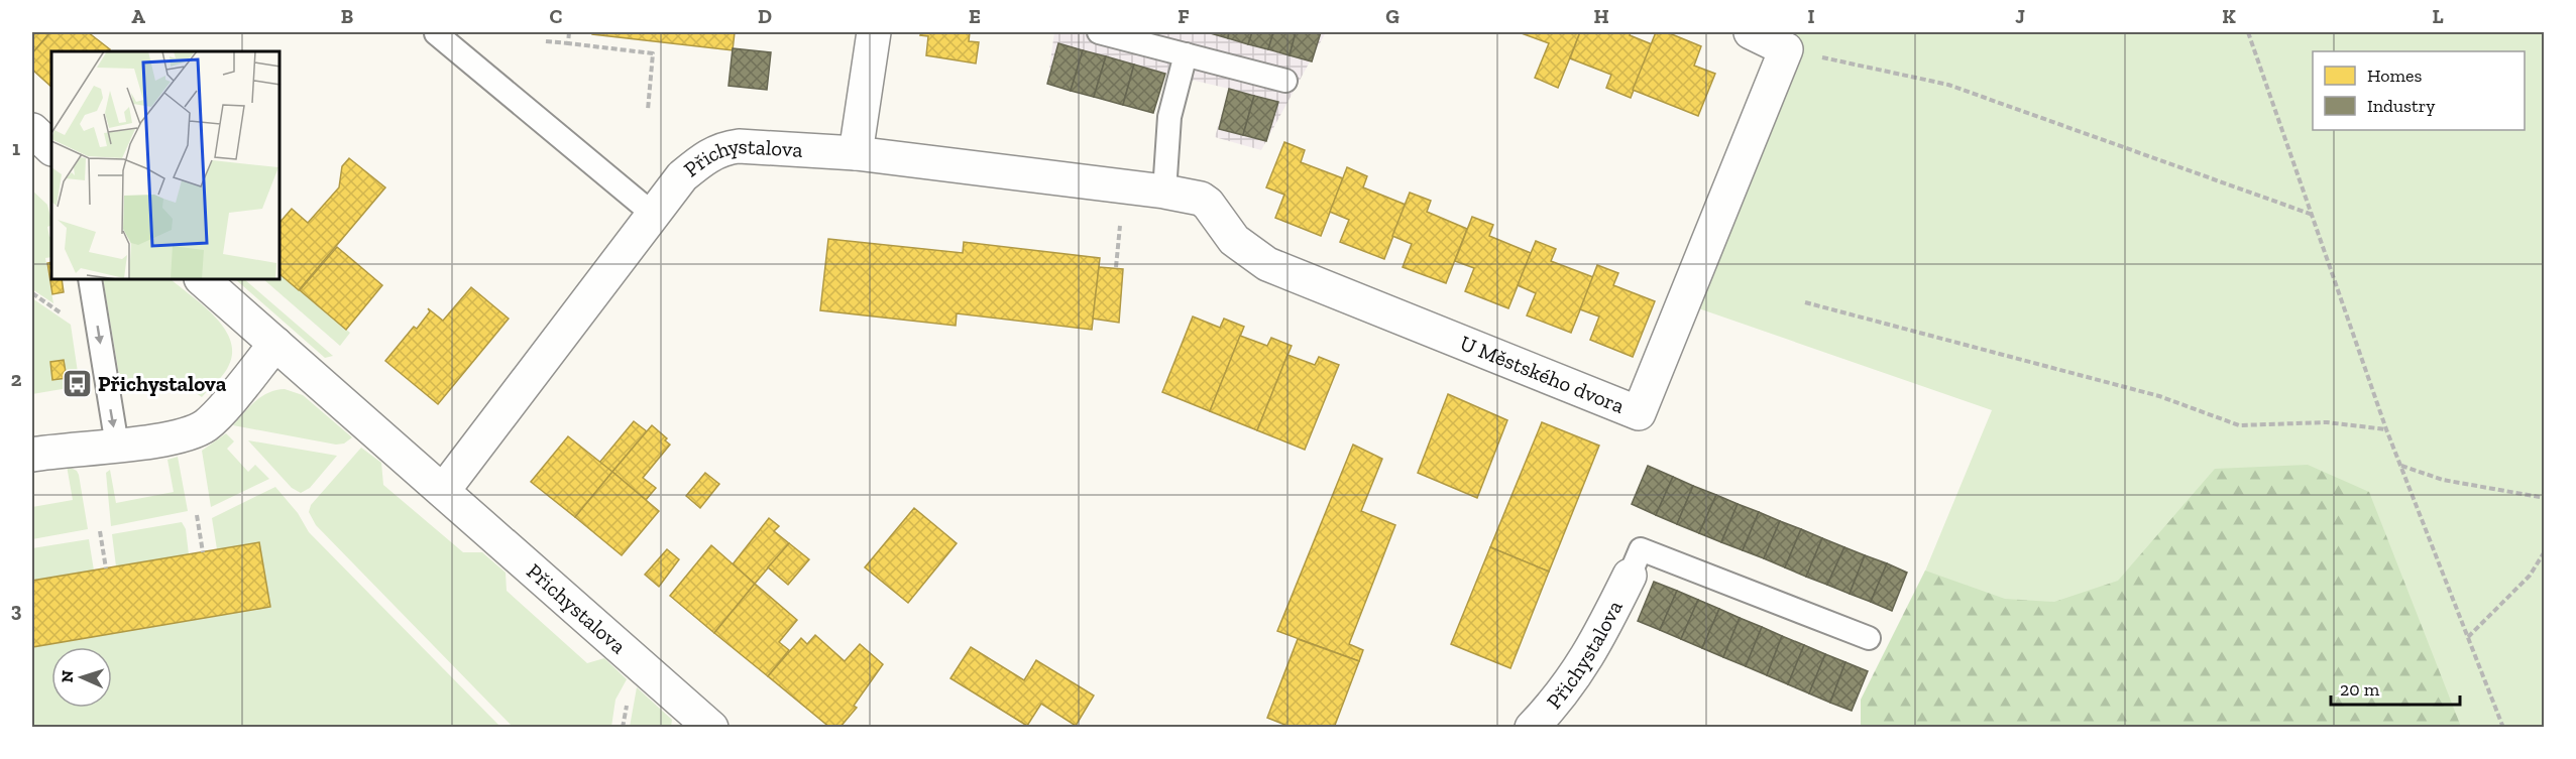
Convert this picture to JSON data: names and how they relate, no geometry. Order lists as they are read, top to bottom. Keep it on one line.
{"streets":{"street":["Přichystalova","U Městského dvora"]},"crossings":[["Přichystalova","U Městského dvora"]],"places":{"bus stop":["Přichystalova"]},"legend":["Homes","Industry"],"scale_bar":"20 m","north":"left","grid":{"columns":["A","B","C","D","E","F","G","H","I","J","K","L"],"rows":["1","2","3"]}}
